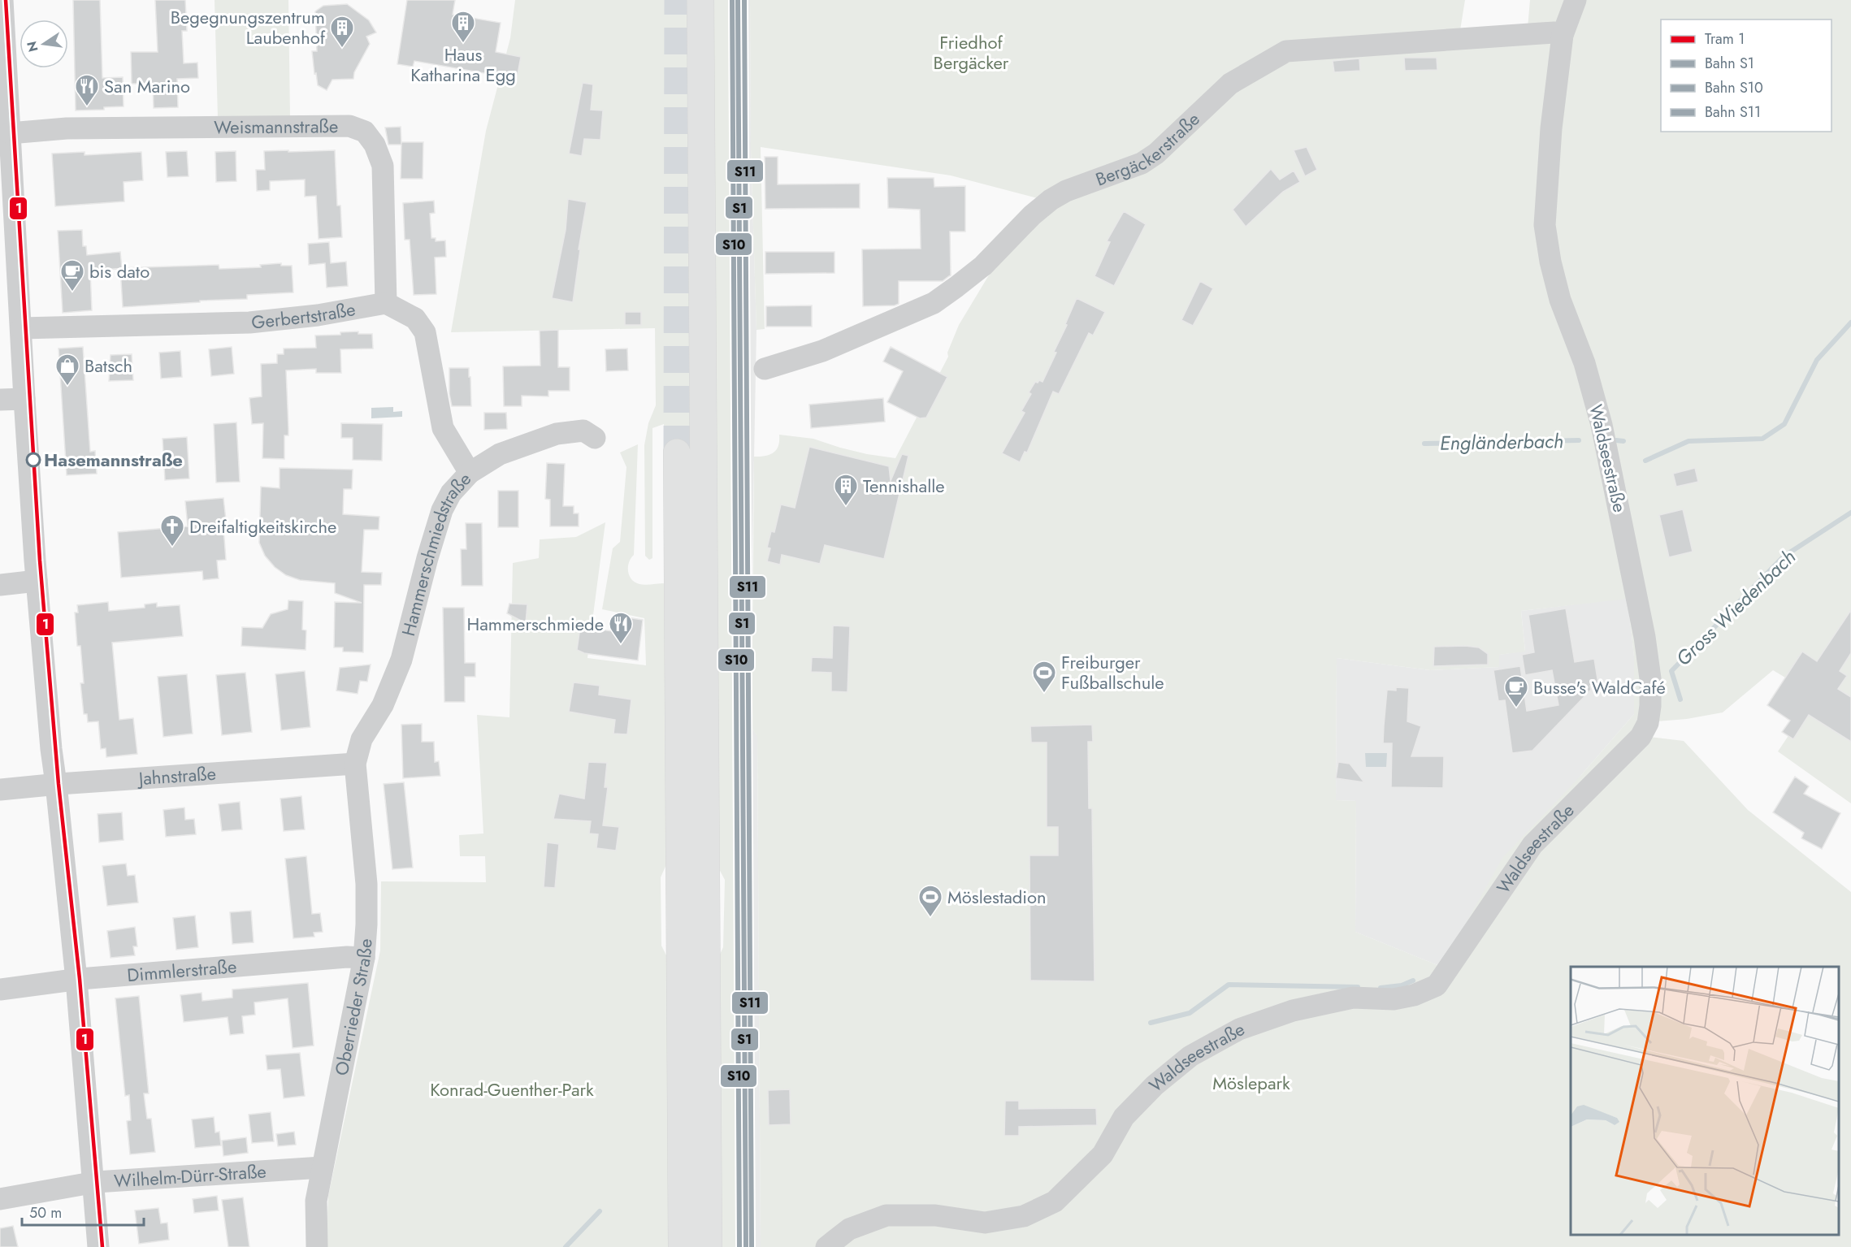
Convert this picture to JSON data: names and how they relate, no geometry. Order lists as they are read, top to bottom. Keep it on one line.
{"streets":{"street":["Weismannstraße","Bergäckerstraße","Gerbertstraße","Waldseestraße","Hammerschmiedstraße","Jahnstraße","Dimmlerstraße","Oberrieder Straße","Wilhelm-Dürr-Straße"]},"crossings":[["Weismannstraße","Gerbertstraße"],["Bergäckerstraße","Waldseestraße"],["Hammerschmiedstraße","Jahnstraße"],["Hammerschmiedstraße","Oberrieder Straße"],["Jahnstraße","Oberrieder Straße"],["Dimmlerstraße","Oberrieder Straße"],["Oberrieder Straße","Wilhelm-Dürr-Straße"]],"water":["Engländerbach","Gross Wiedenbach"],"parks":["Friedhof Bergäcker","Möslepark","Konrad-Guenther-Park"],"places":{"building":["Haus Katharina Egg","Begegnungszentrum Laubenhof","Tennishalle"],"restaurant":["San Marino","Hammerschmiede"],"cafe":["bis dato","Busse's WaldCafé"],"shop":["Batsch"],"other":["Hasemannstraße"],"church":["Dreifaltigkeitskirche"],"sports":["Freiburger Fußballschule","Möslestadion"]},"lines":["tram line 1","rail line S1","rail line S10","rail line S11"],"legend":["Tram 1","Bahn S1","Bahn S10","Bahn S11"],"scale_bar":"50 m","north":"left"}
